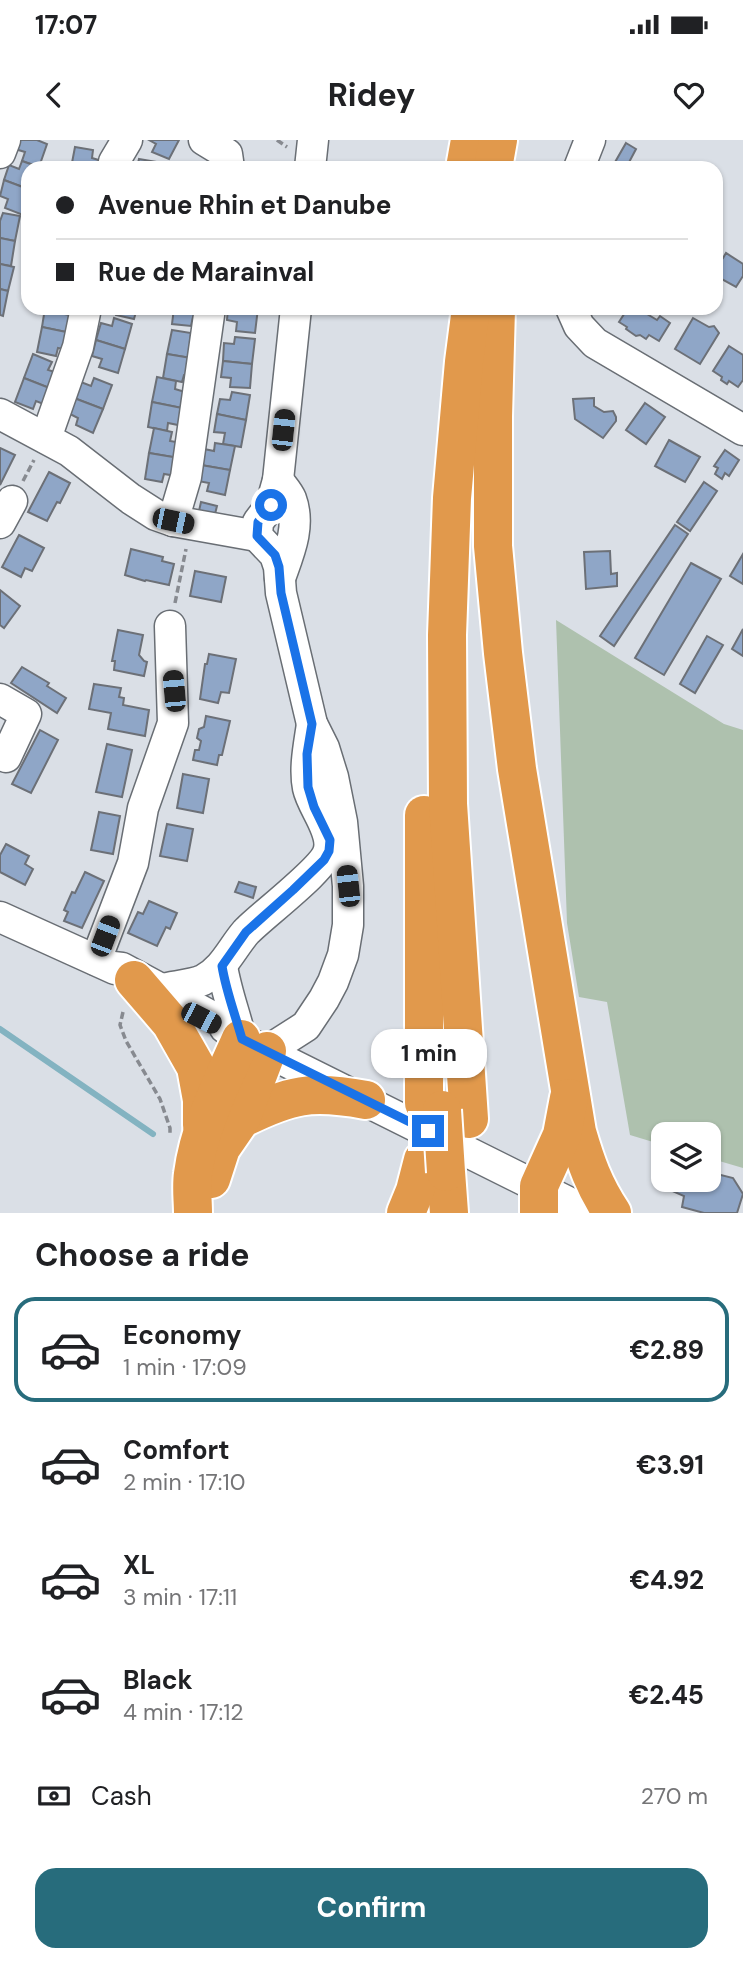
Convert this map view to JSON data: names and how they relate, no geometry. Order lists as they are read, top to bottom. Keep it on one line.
{"page":{"status":"17:07","header":"Ridey","banner":["Avenue Rhin et Danube","Rue de Marainval"],"bubble":"1 min","heading":"Choose a ride","list":[{"name":"Economy","note":"1 min · 17:09","value":"€2.89"},{"name":"Comfort","note":"2 min · 17:10","value":"€3.91"},{"name":"XL","note":"3 min · 17:11","value":"€4.92"},{"name":"Black","note":"4 min · 17:12","value":"€2.45"}],"pay":["Cash","270 m"],"buttons":"Confirm"}}
